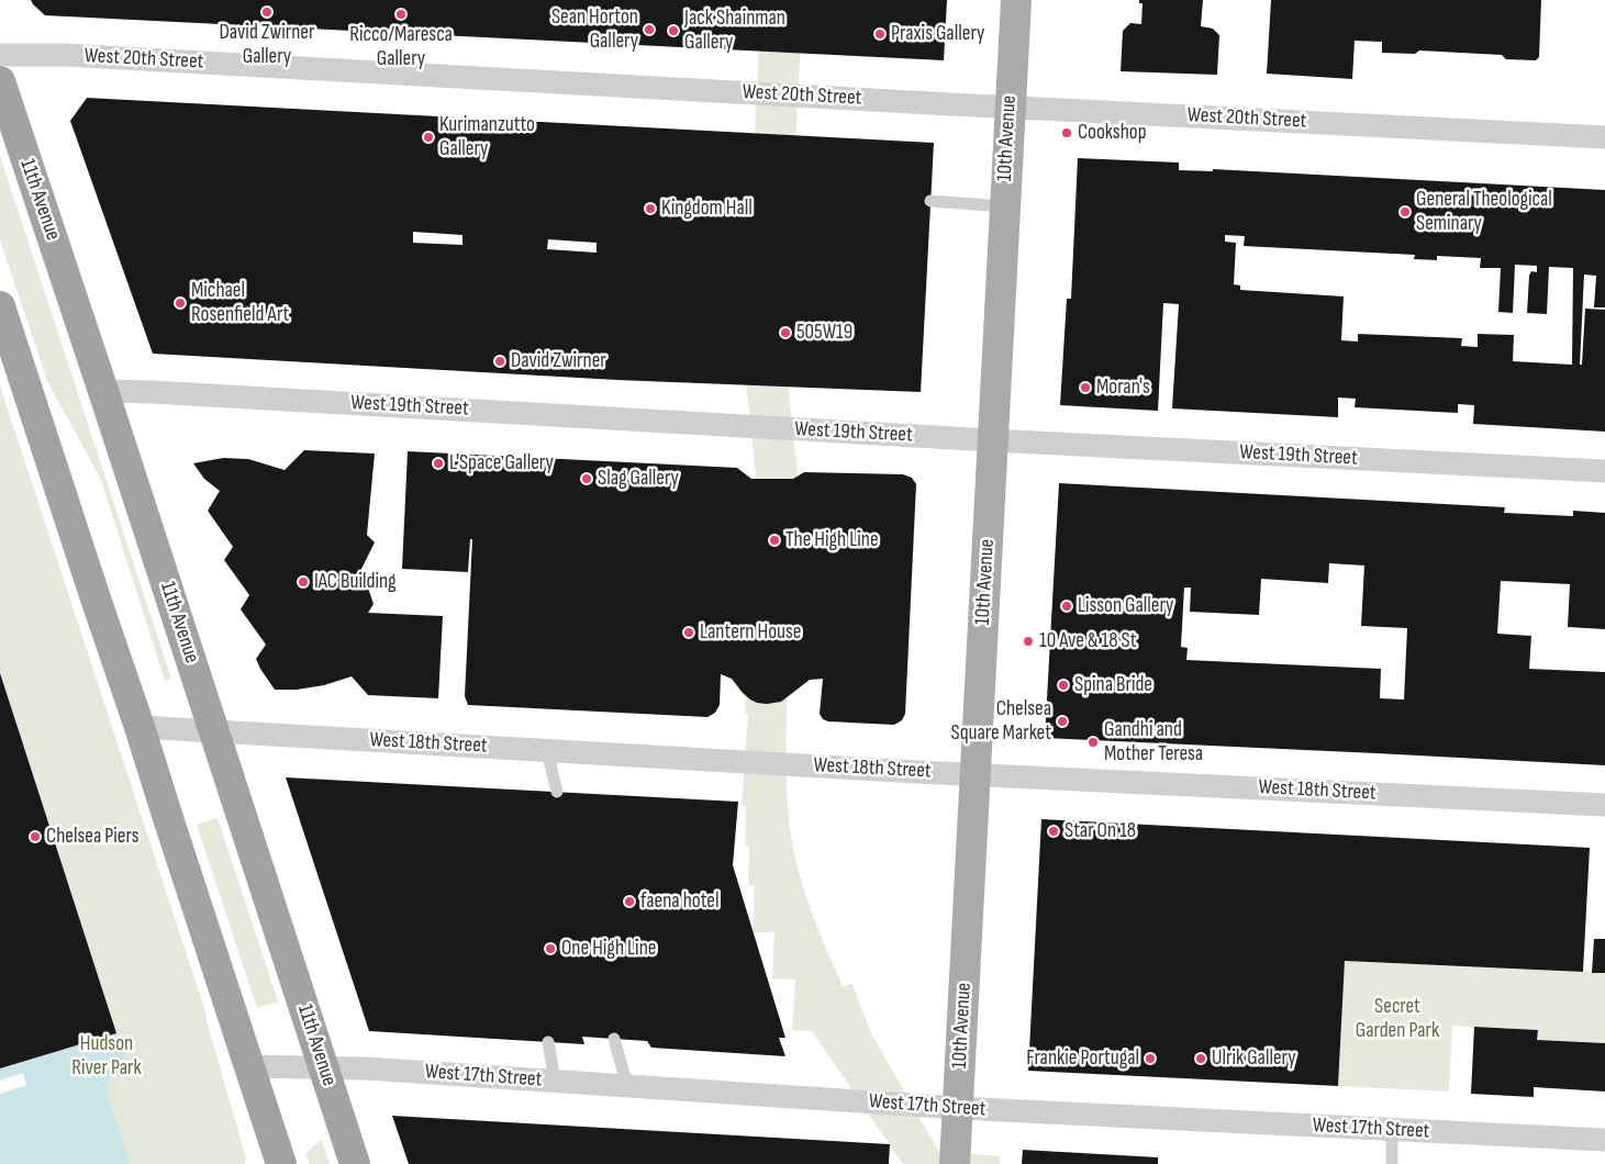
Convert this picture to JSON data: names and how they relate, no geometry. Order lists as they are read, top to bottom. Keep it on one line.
{"streets":{"highway":["11th Avenue"],"main road":["10th Avenue"],"street":["West 20th Street","West 19th Street","West 18th Street","West 17th Street"]},"crossings":[["West 20th Street","10th Avenue"],["10th Avenue","West 19th Street"],["10th Avenue","West 18th Street"],["10th Avenue","West 17th Street"],["11th Avenue","West 19th Street"],["11th Avenue","West 18th Street"],["11th Avenue","West 17th Street"]],"parks":["Secret Garden Park","Hudson River Park"],"places":["David Zwirner Gallery","Ricco/Maresca Gallery","Sean Horton Gallery","Jack Shainman Gallery","Praxis Gallery","Cookshop","Kurimanzutto Gallery","Kingdom Hall","General Theological Seminary","Michael Rosenfield Art","505W19","David Zwirner","Moran's","L'Space Gallery","Slag Gallery","The High Line","IAC Building","Lisson Gallery","Lantern House","10 Ave & 18 St","Spina Bride","Chelsea Square Market","Gandhi and Mother Teresa","Star On 18","Chelsea Piers","faena hotel","One High Line","Frankie Portugal","Ulrik Gallery"]}
